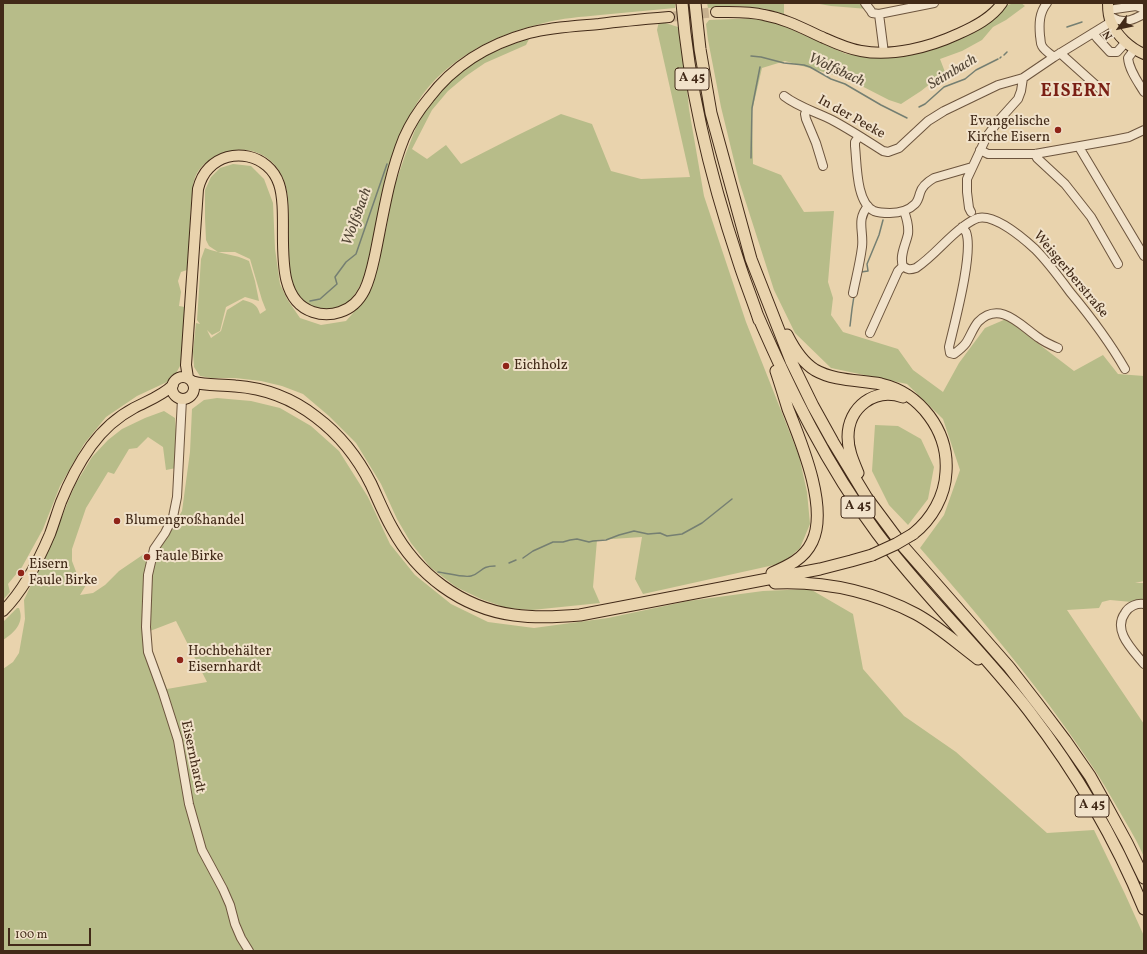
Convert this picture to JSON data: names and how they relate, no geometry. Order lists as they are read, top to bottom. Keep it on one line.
{"streets":{"highway":["A 45"],"street":["In der Peeke","Weisgerberstraße","Eisernhardt"]},"districts":["EISERN"],"water":["Wolfsbach","Seimbach"],"places":["Evangelische Kirche Eisern","Eichholz","Blumengroßhandel","Faule Birke","Eisern Faule Birke","Hochbehälter Eisernhardt"],"scale_bar":"100 m","north":"bottom left"}
